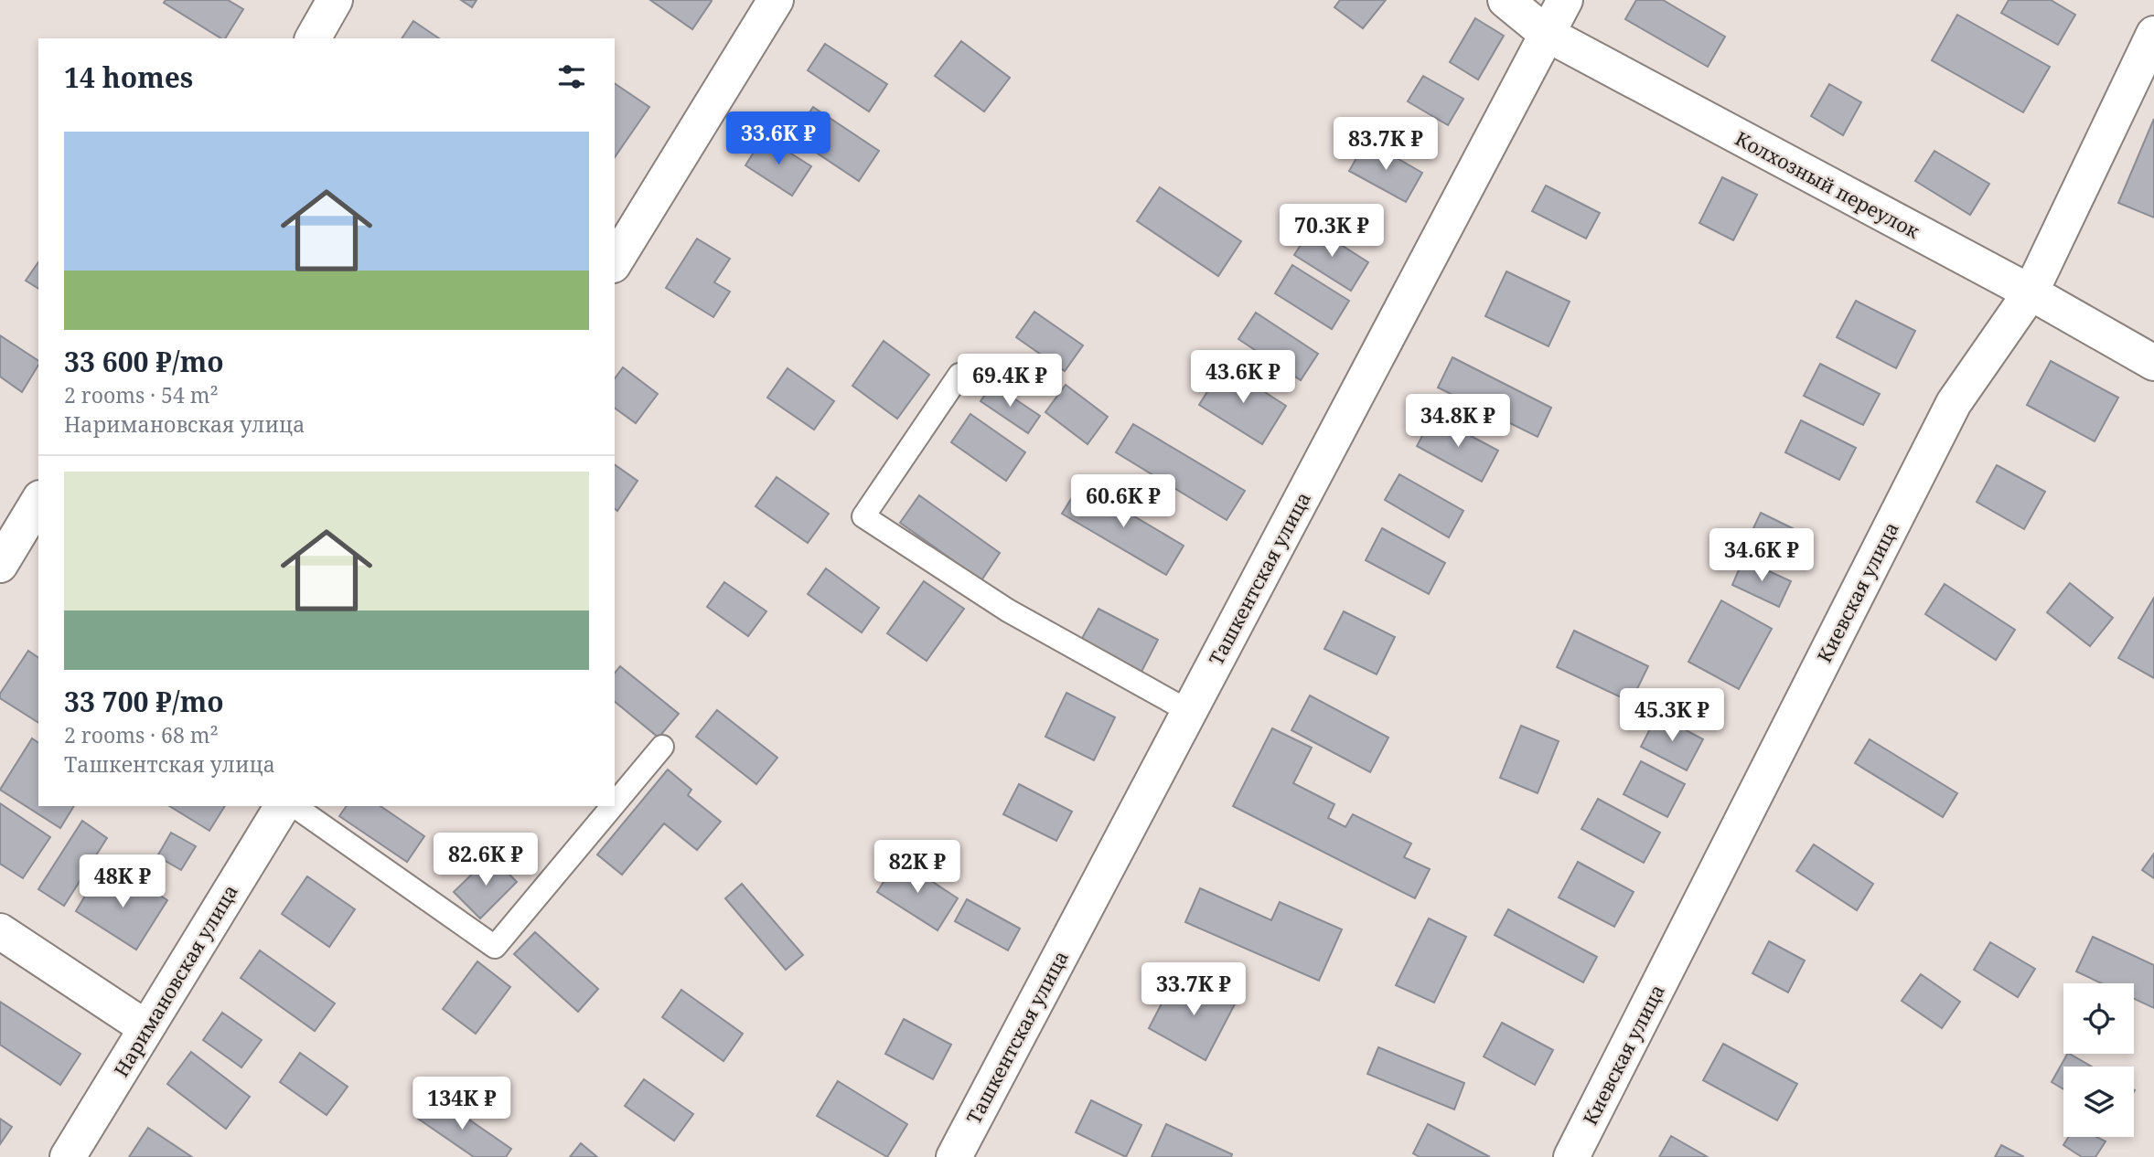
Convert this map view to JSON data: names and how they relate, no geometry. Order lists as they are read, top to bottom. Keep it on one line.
{"streets":{"street":["Колхозный переулок","Ташкентская улица","Киевская улица","Наримановская улица"]},"crossings":[["Колхозный переулок","Ташкентская улица"],["Колхозный переулок","Киевская улица"]],"page":{"heading":"14 homes","price":["33.6K ₽","83.7K ₽","70.3K ₽","43.6K ₽","69.4K ₽","34.8K ₽","60.6K ₽","34.6K ₽","45.3K ₽","82.6K ₽","82K ₽","48K ₽","33.7K ₽","134K ₽"],"list":[{"name":"33 600 ₽/mo","note":"2 rooms · 54 m² · Наримановская улица"},{"name":"33 700 ₽/mo","note":"2 rooms · 68 m² · Ташкентская улица"}]}}
